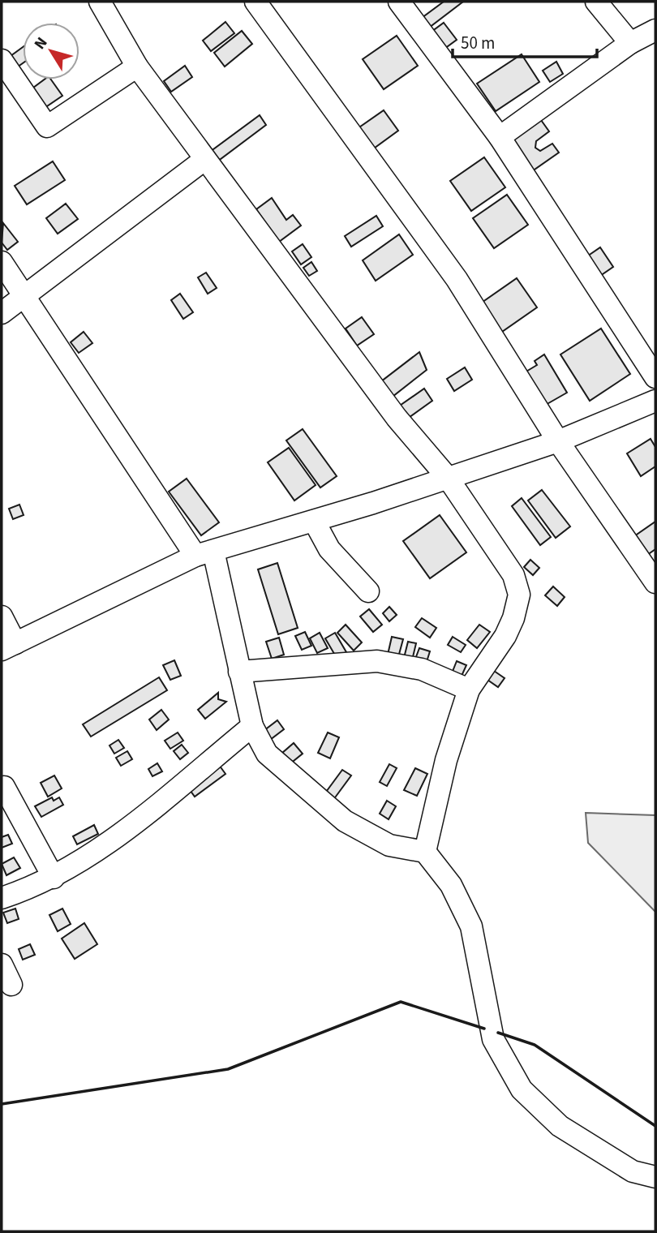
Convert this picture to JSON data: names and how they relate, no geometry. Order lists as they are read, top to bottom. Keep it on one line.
{"scale_bar":"50 m","north":"top left"}
